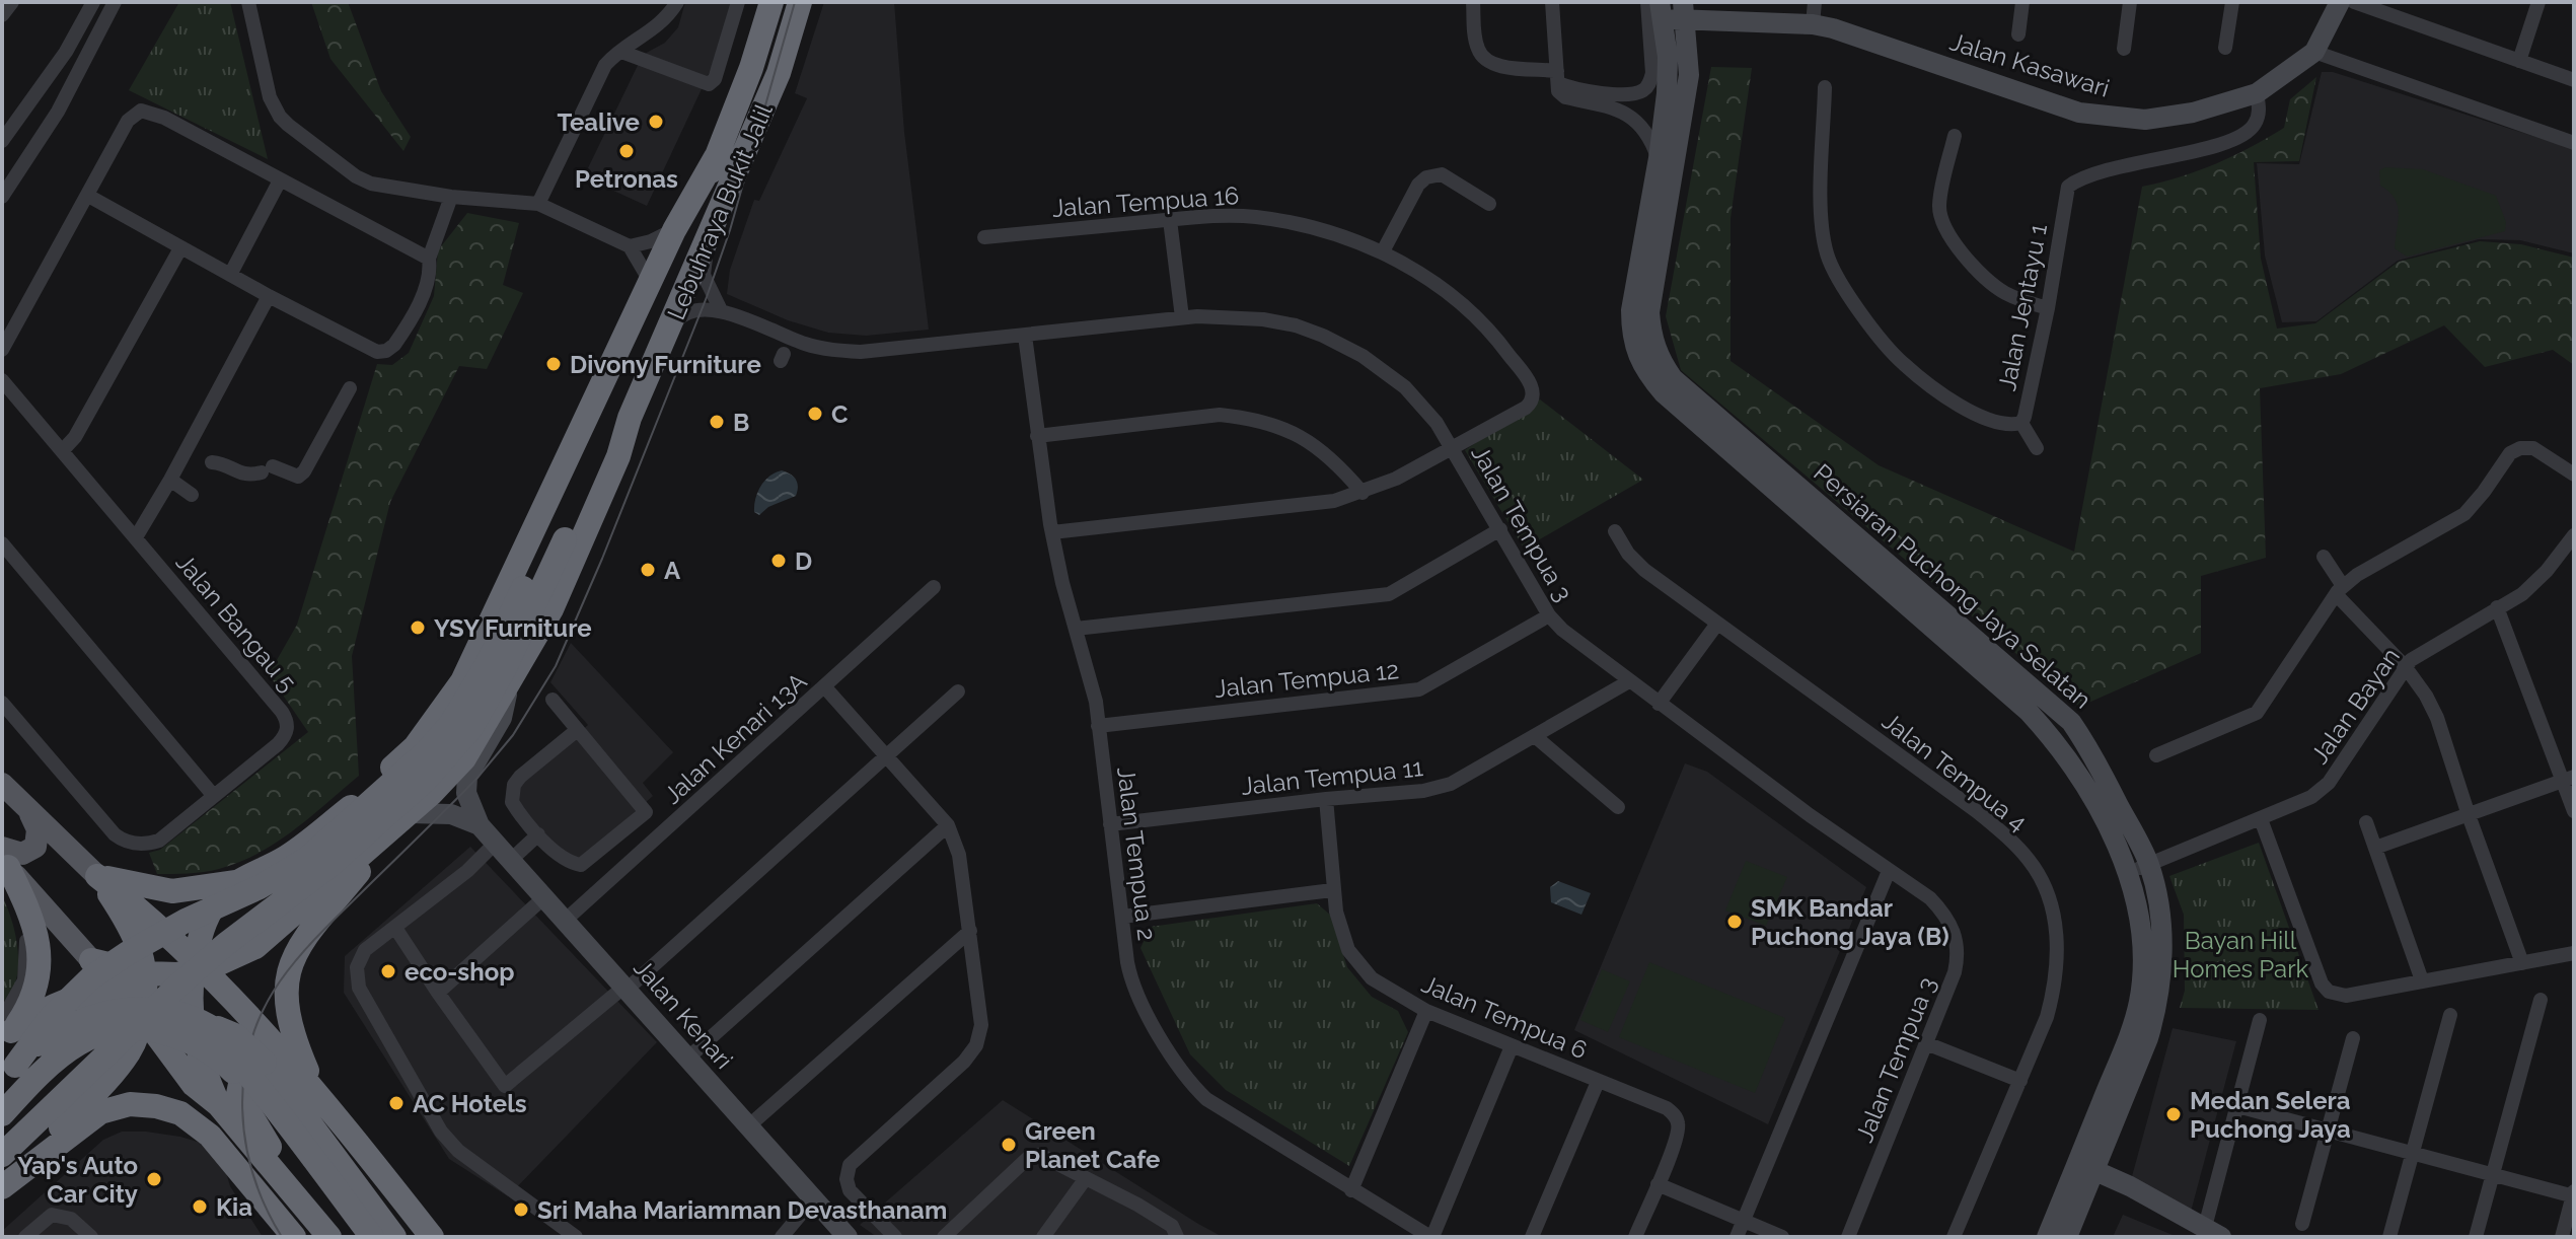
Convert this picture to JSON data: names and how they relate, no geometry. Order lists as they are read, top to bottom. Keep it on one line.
{"streets":{"highway":["Lebuhraya Bukit Jalil"],"main road":["Jalan Kasawari","Persiaran Puchong Jaya Selatan","Jalan Kenari"],"street":["Jalan Tempua 16","Jalan Jentayu 1","Jalan Tempua 3","Jalan Bangau 5","Jalan Tempua 12","Jalan Bayan","Jalan Kenari 13A","Jalan Tempua 4","Jalan Tempua 11","Jalan Tempua 2","Jalan Tempua 6"]},"crossings":[["Jalan Kasawari","Jalan Jentayu 1"],["Jalan Kasawari","Persiaran Puchong Jaya Selatan"],["Jalan Tempua 16","Jalan Tempua 3"],["Lebuhraya Bukit Jalil","Jalan Tempua 3"],["Jalan Tempua 3","Jalan Tempua 12"],["Jalan Tempua 3","Jalan Tempua 11"],["Jalan Tempua 3","Jalan Tempua 2"],["Persiaran Puchong Jaya Selatan","Jalan Bayan"],["Jalan Tempua 12","Jalan Tempua 2"],["Jalan Kenari 13A","Jalan Kenari"],["Jalan Tempua 11","Jalan Tempua 2"],["Jalan Tempua 11","Jalan Tempua 6"]],"parks":["Bayan Hill Homes Park"],"places":["Tealive","Petronas","Divony Furniture","C","B","D","A","YSY Furniture","SMK Bandar Puchong Jaya (B)","eco-shop","AC Hotels","Medan Selera Puchong Jaya","Green Planet Cafe","Yap's Auto Car City","Kia","Sri Maha Mariamman Devasthanam"]}
